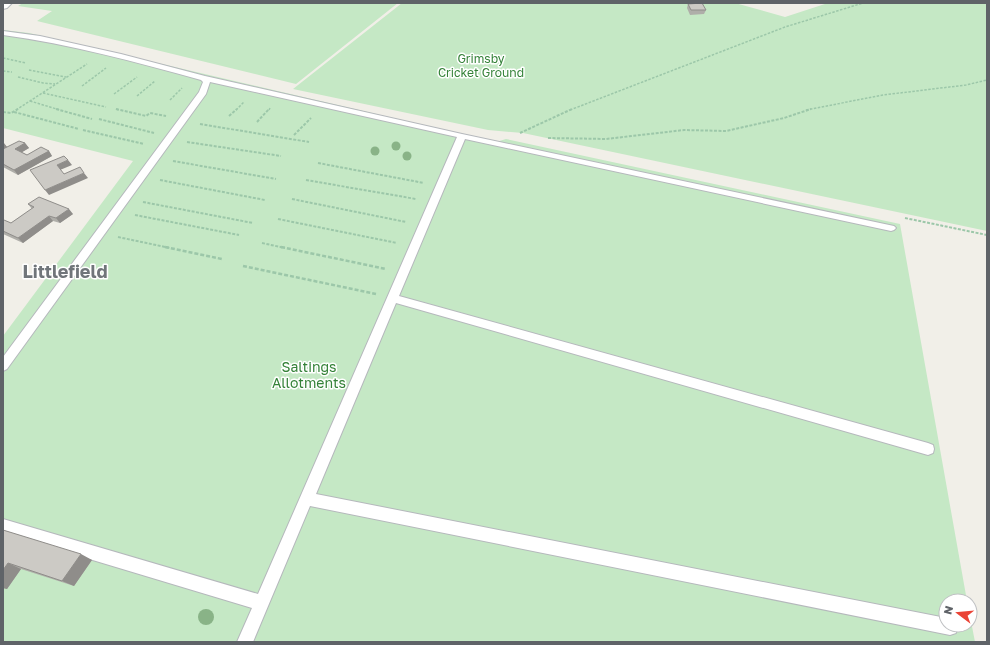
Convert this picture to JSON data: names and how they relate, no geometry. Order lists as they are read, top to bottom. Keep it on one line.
{"districts":["Littlefield"],"parks":["Grimsby Cricket Ground","Saltings Allotments"],"north":"left"}
